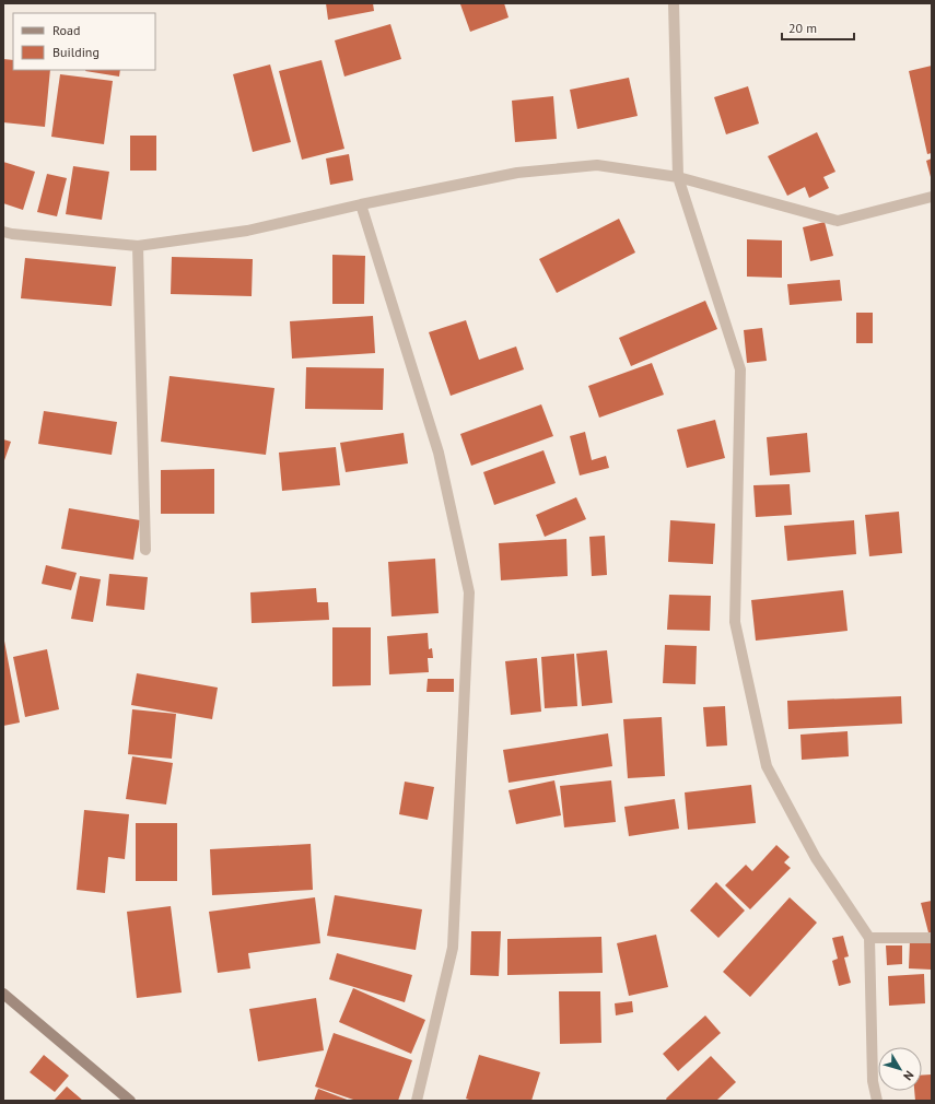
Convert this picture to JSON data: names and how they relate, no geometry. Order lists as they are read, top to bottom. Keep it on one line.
{"legend":["Road","Building"],"scale_bar":"20 m","north":"bottom right"}
